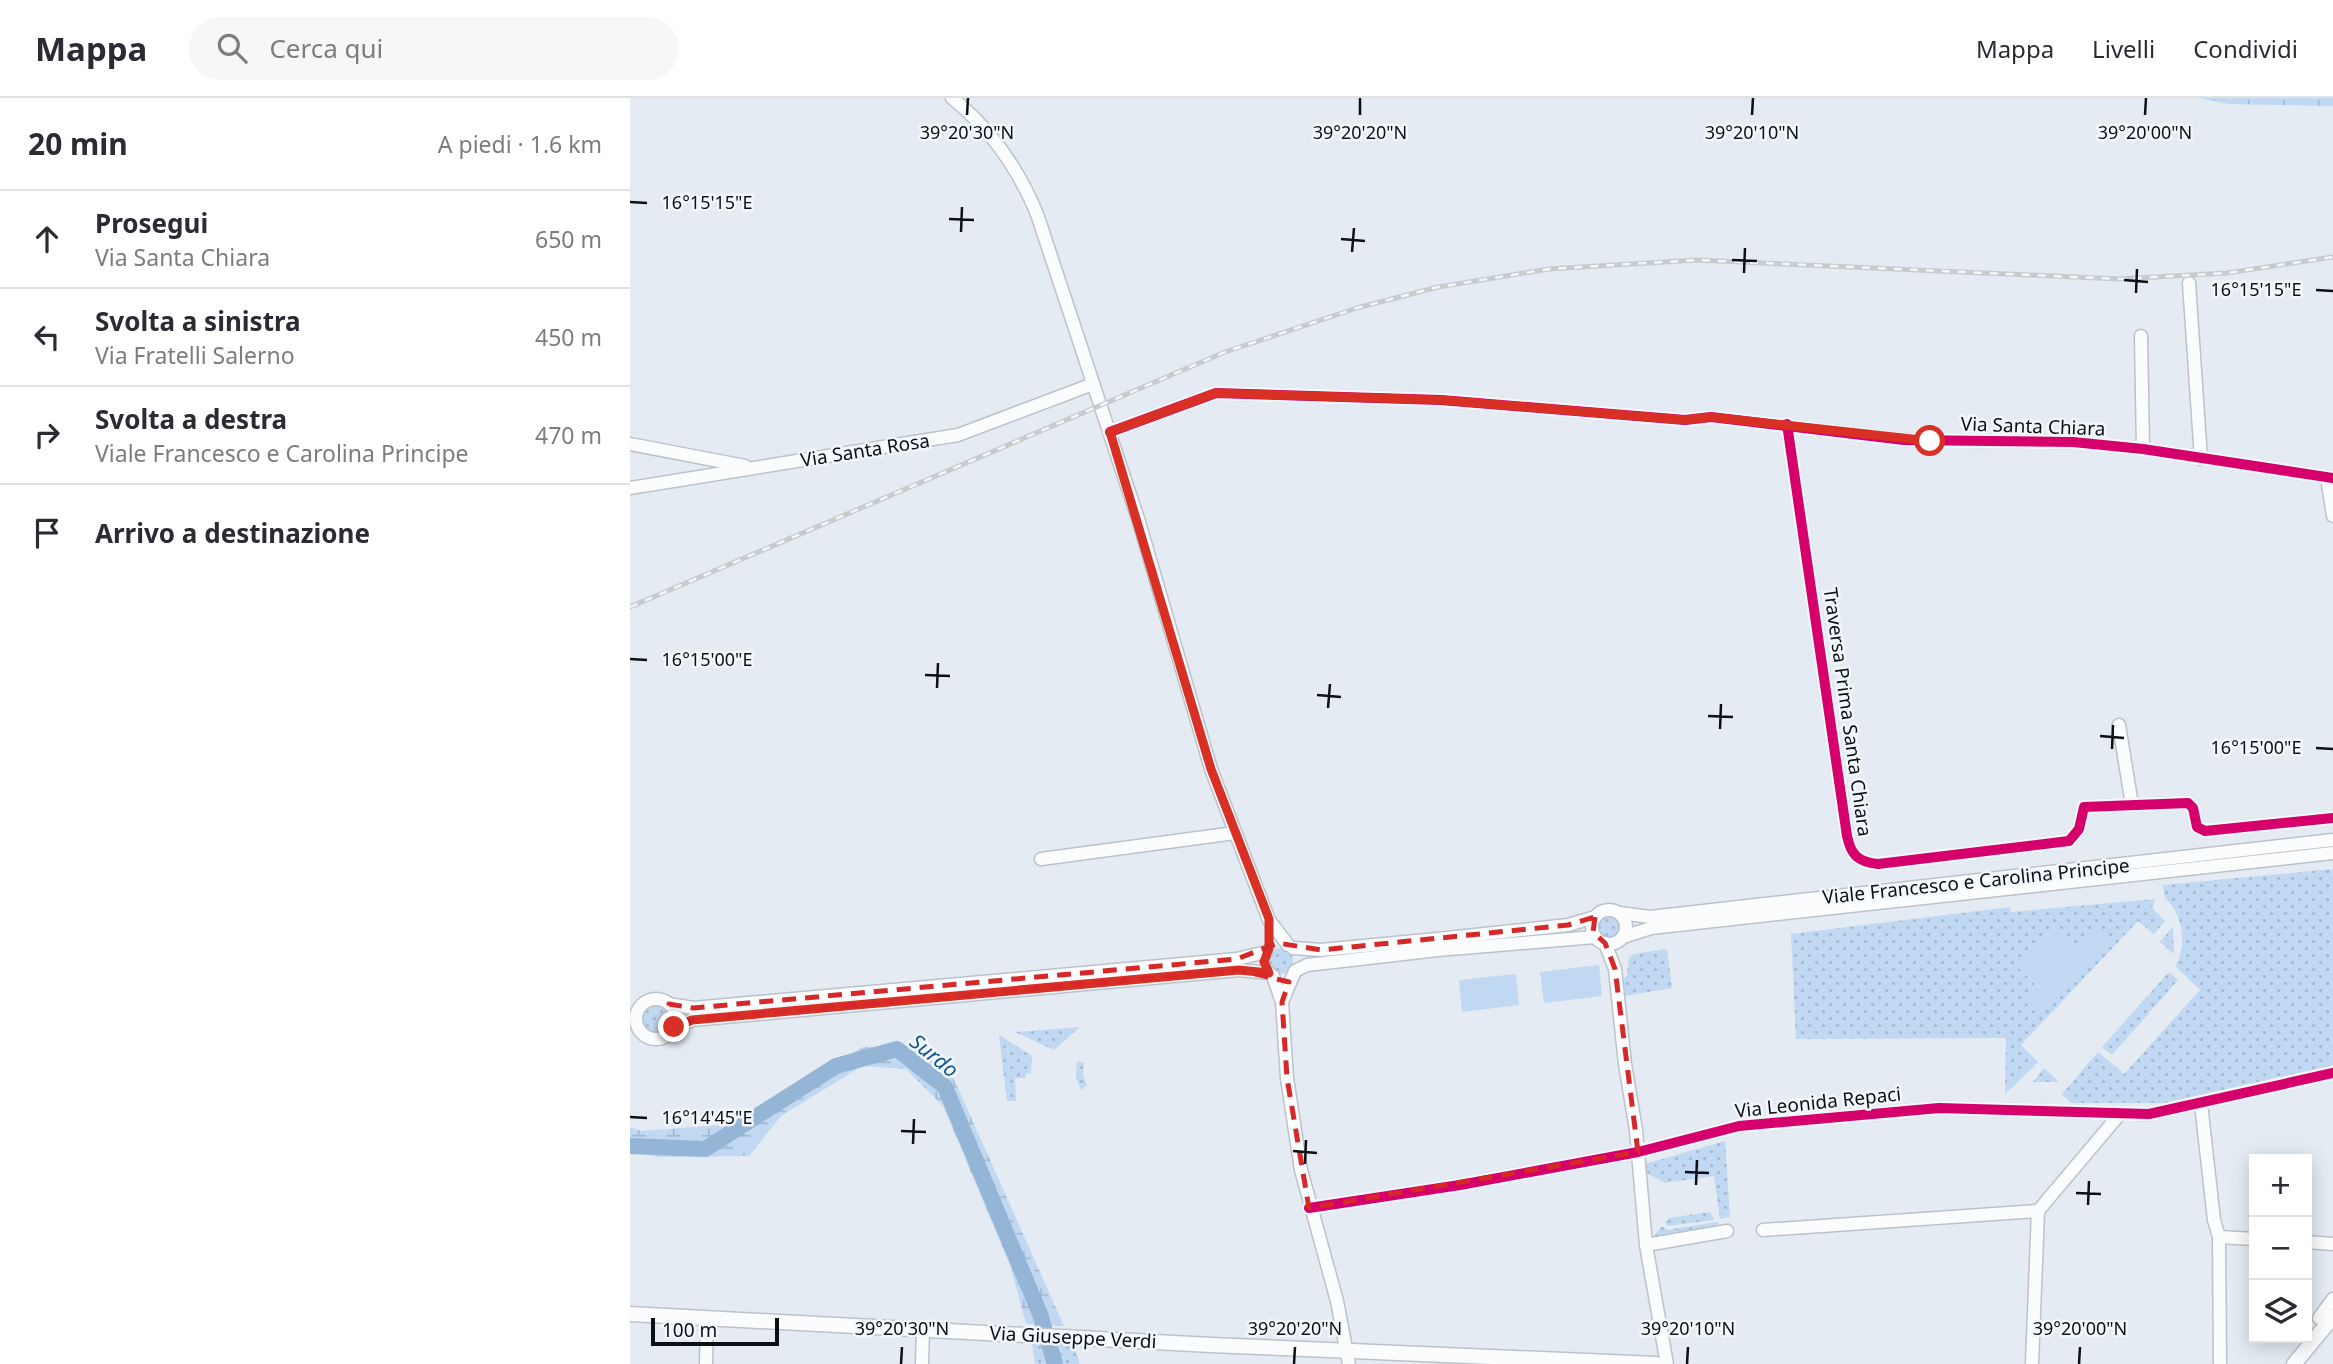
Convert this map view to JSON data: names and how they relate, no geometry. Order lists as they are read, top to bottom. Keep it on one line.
{"streets":{"main road":["Via Giuseppe Verdi"],"street":["Via Santa Chiara","Via Santa Rosa","Traversa Prima Santa Chiara","Viale Francesco e Carolina Principe","Via Leonida Repaci"]},"crossings":[["Via Santa Chiara","Traversa Prima Santa Chiara"]],"water":["Surdo"],"scale_bar":"100 m","page":{"header":"Mappa","search":"Cerca qui","nav":["Mappa","Livelli","Condividi"],"heading":["20 min","A piedi · 1.6 km"],"list":[["Prosegui","Via Santa Chiara","650 m"],["Svolta a sinistra","Via Fratelli Salerno","450 m"],["Svolta a destra","Viale Francesco e Carolina Principe","470 m"],"Arrivo a destinazione"],"map_buttons":["+","−"],"scale":"100 m"},"coordinates":["39°20'30\"N","39°20'20\"N","39°20'10\"N","39°20'00\"N","16°15'15\"E","16°15'00\"E","16°14'45\"E"]}
